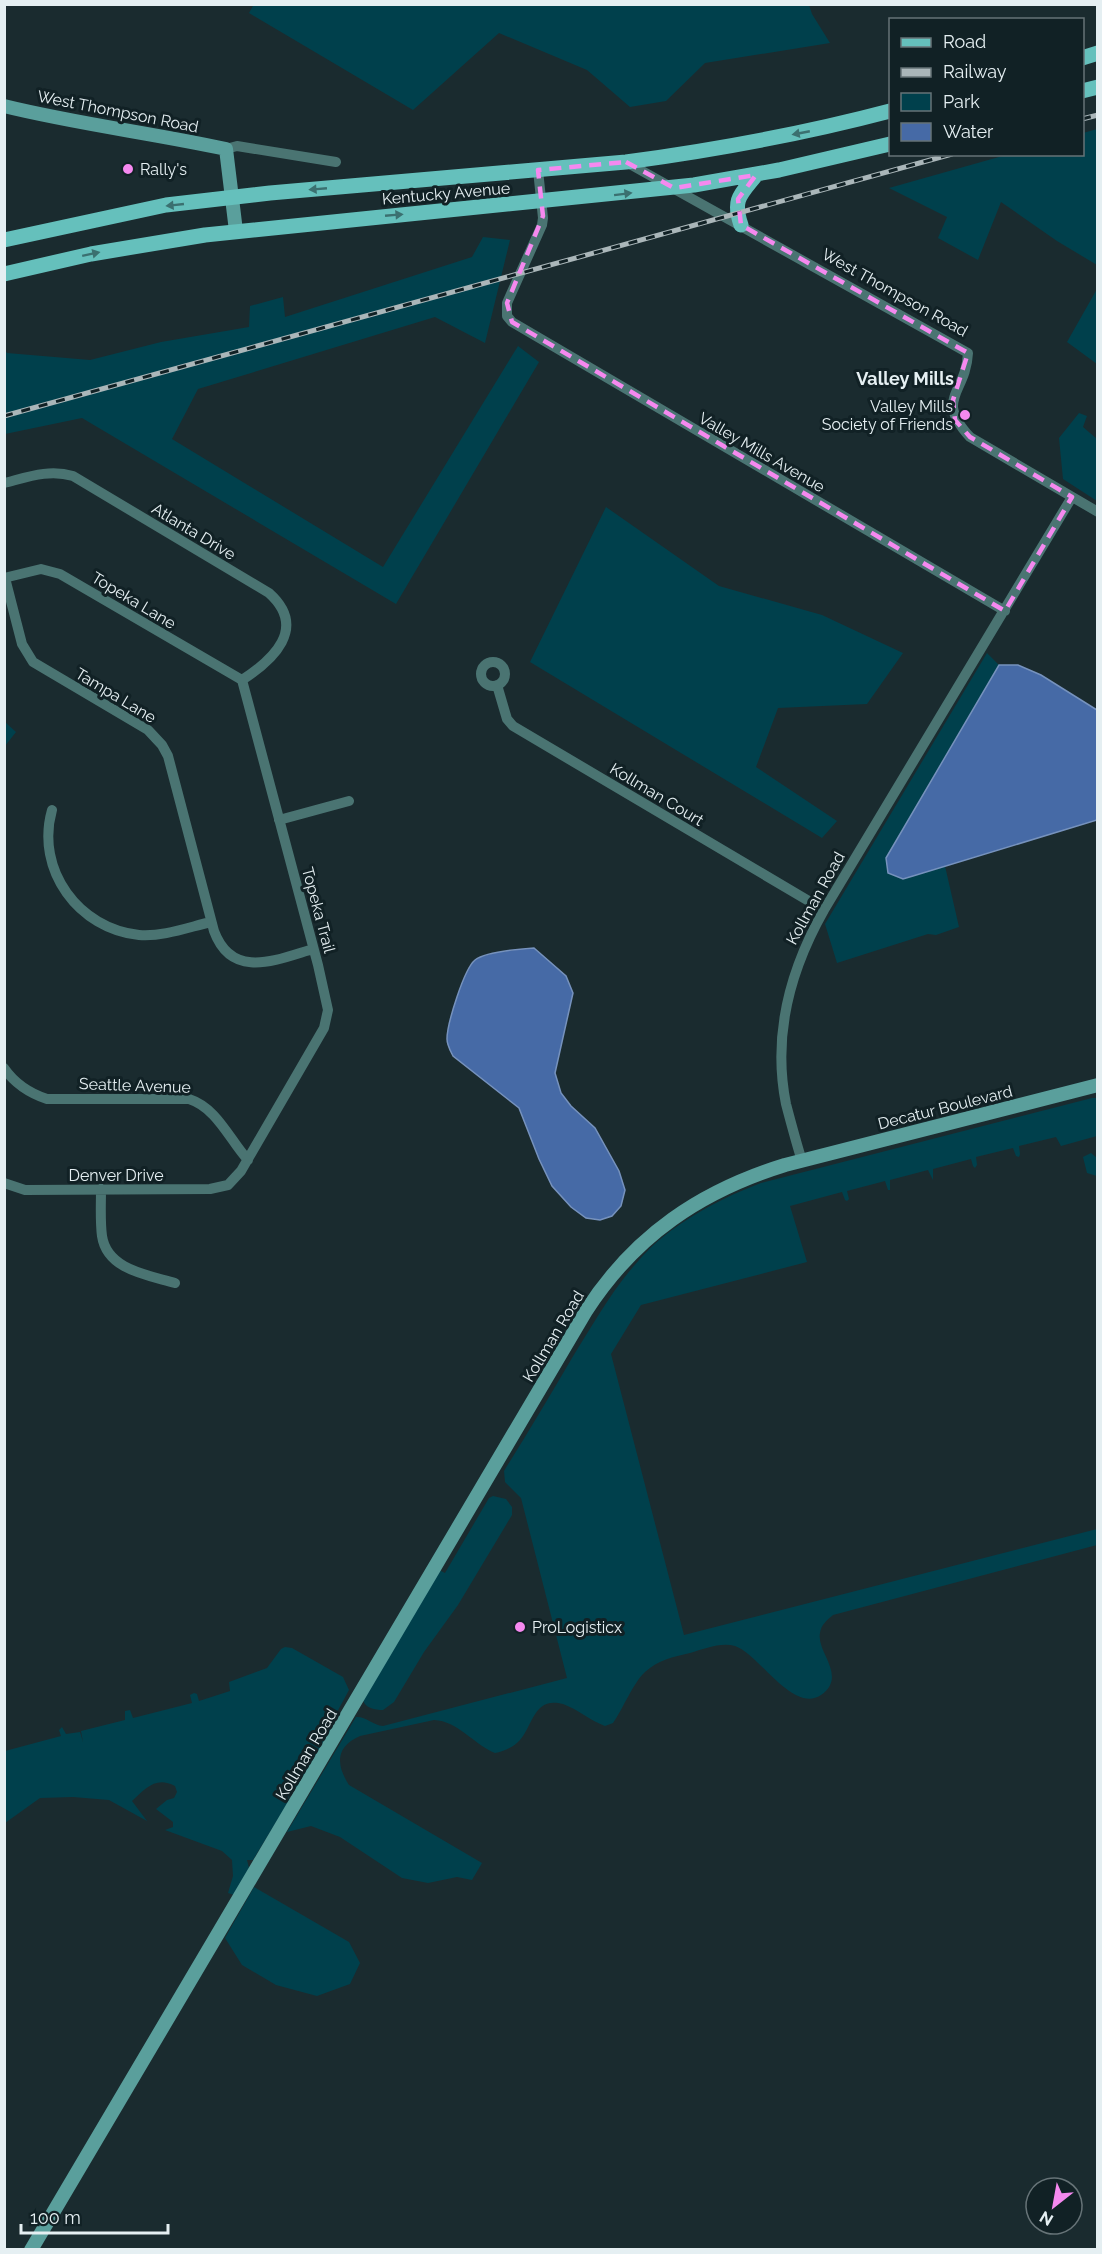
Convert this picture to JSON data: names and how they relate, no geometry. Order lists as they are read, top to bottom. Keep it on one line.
{"streets":{"main road":["Kentucky Avenue"],"street":["West Thompson Road","Valley Mills Avenue","Atlanta Drive","Topeka Lane","Tampa Lane","Kollman Court","Kollman Road","Topeka Trail","Seattle Avenue","Decatur Boulevard","Denver Drive"]},"crossings":[["West Thompson Road","Kentucky Avenue"],["West Thompson Road","Kollman Road"],["Kentucky Avenue","Valley Mills Avenue"],["Valley Mills Avenue","Kollman Road"],["Atlanta Drive","Topeka Lane"],["Atlanta Drive","Topeka Trail"],["Topeka Lane","Tampa Lane"],["Topeka Lane","Topeka Trail"],["Tampa Lane","Topeka Trail"],["Kollman Court","Kollman Road"],["Kollman Road","Decatur Boulevard"],["Topeka Trail","Seattle Avenue"],["Topeka Trail","Denver Drive"]],"districts":["Valley Mills"],"places":["Rally's","Valley Mills Society of Friends","ProLogisticx"],"legend":["Road","Railway","Park","Water"],"scale_bar":"100 m","north":"bottom left"}
